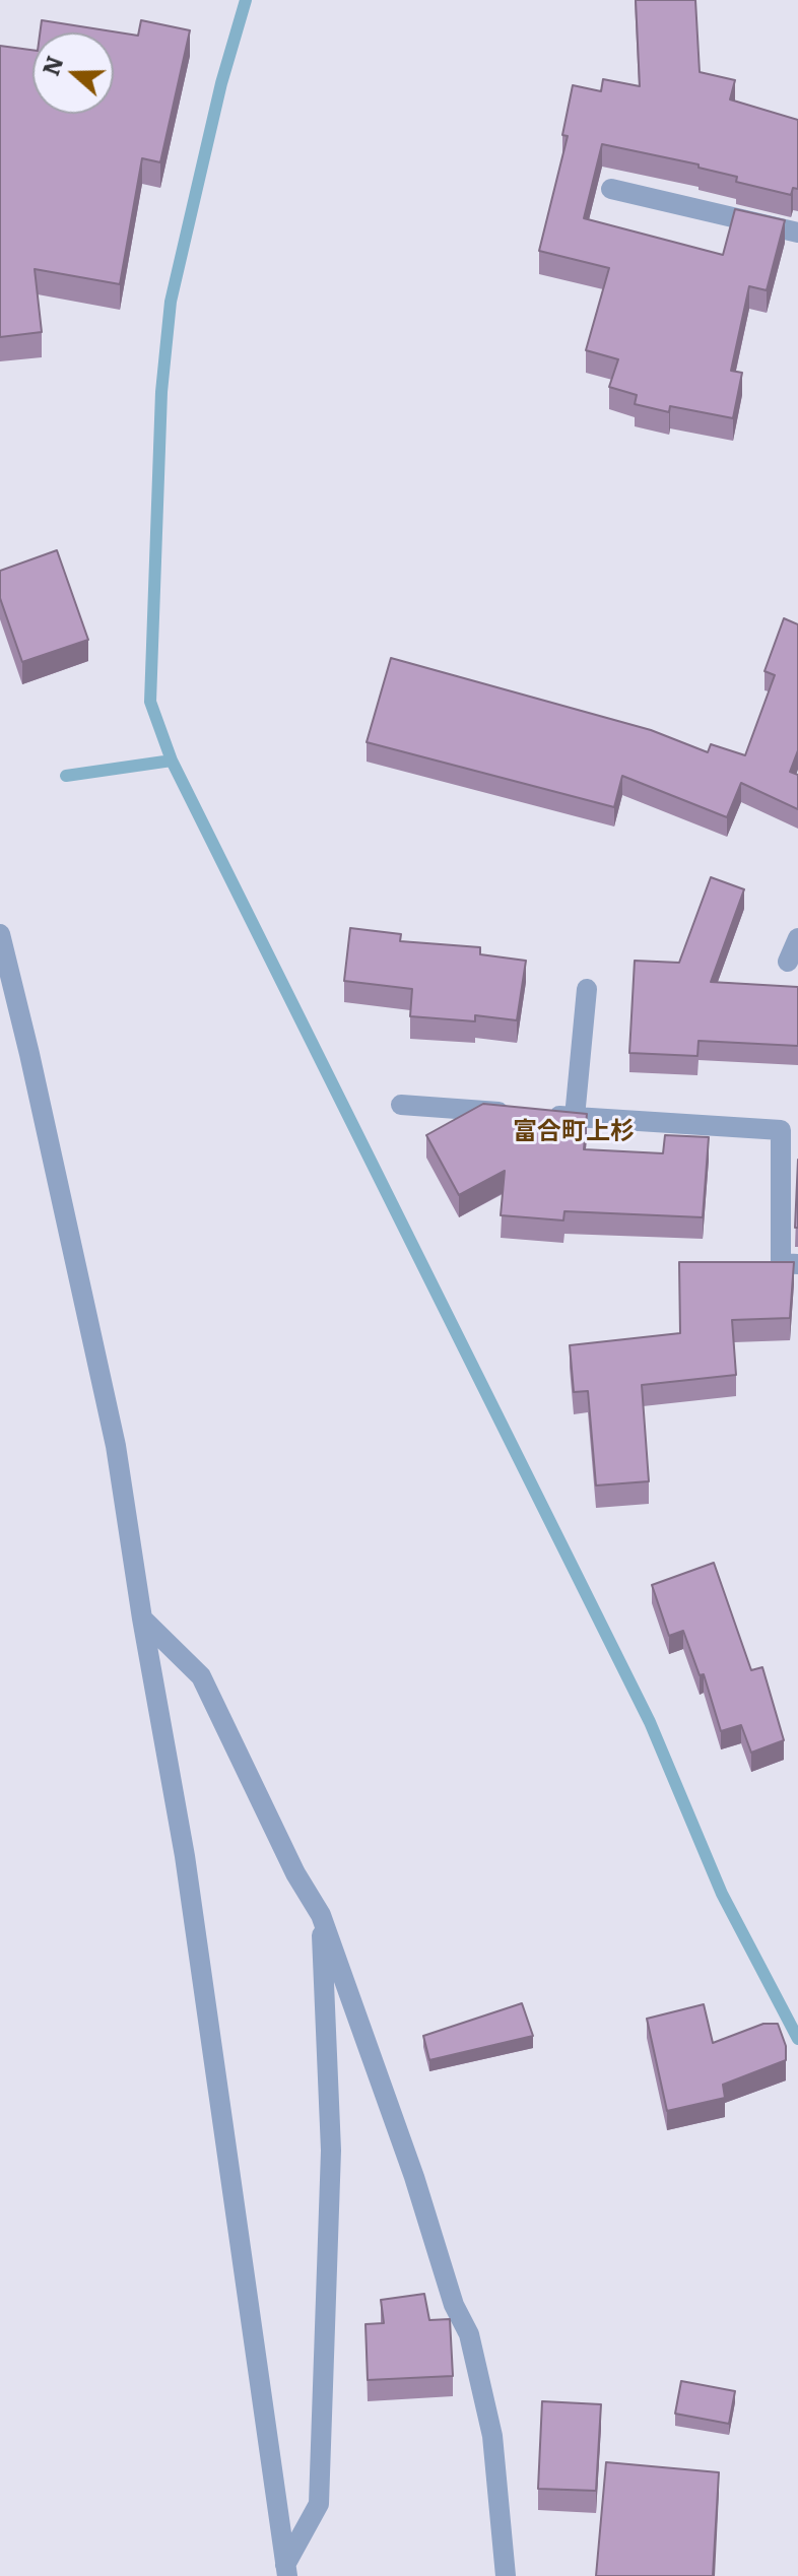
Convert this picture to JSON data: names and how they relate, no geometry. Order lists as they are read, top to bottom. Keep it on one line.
{"districts":["富合町上杉"],"north":"left"}
